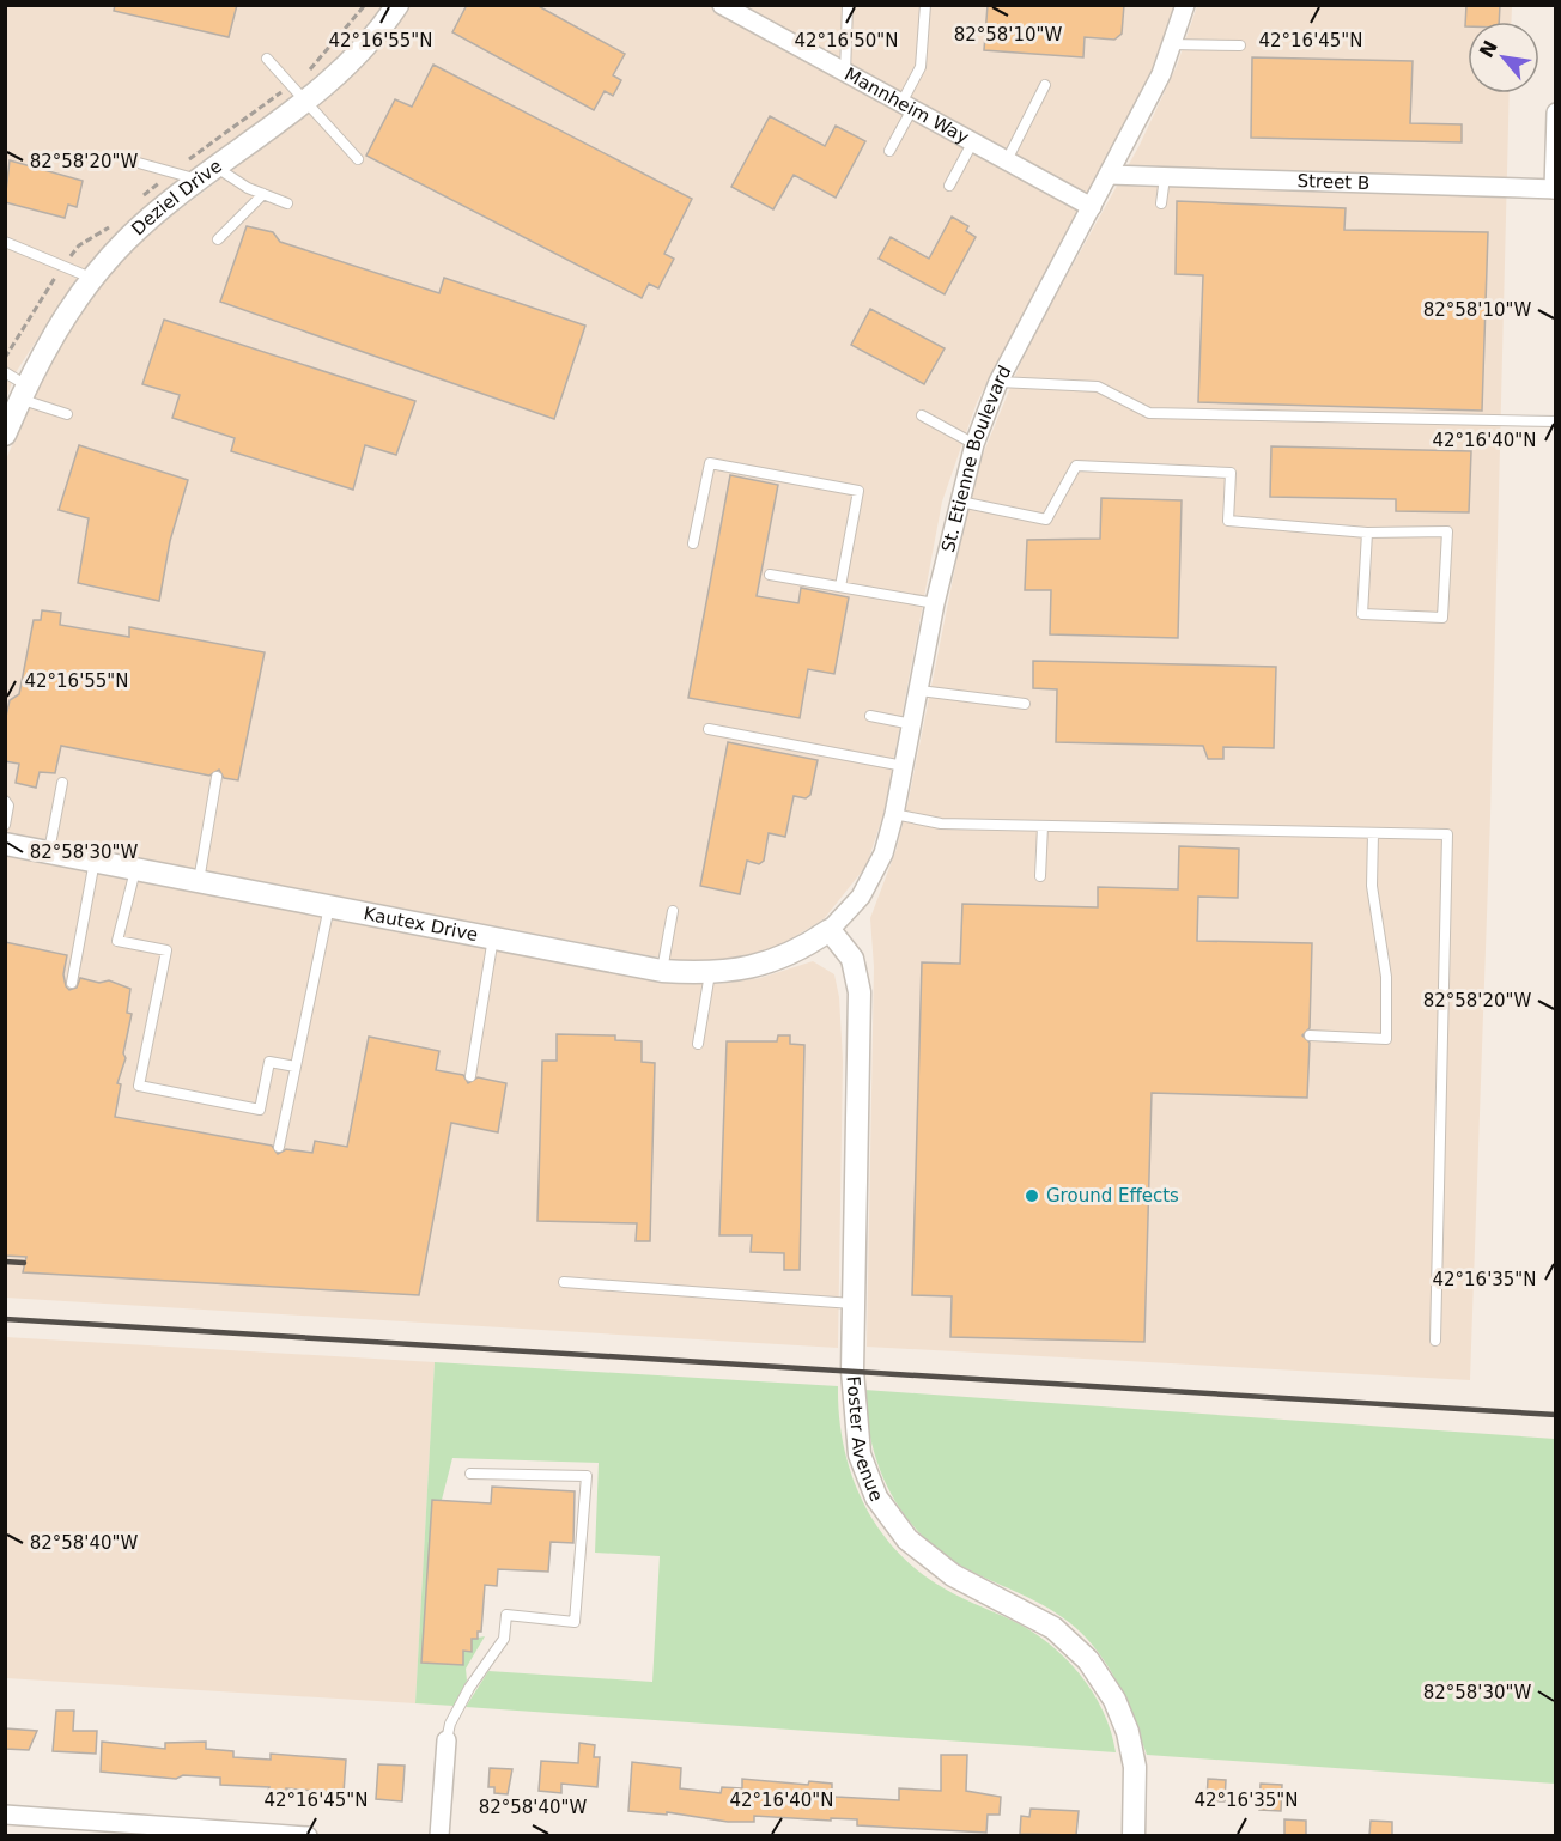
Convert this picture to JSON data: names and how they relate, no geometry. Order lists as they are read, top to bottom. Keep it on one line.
{"streets":{"street":["Mannheim Way","Street B","Deziel Drive","St. Etienne Boulevard","Kautex Drive","Foster Avenue"]},"crossings":[["Mannheim Way","St. Etienne Boulevard"],["Street B","St. Etienne Boulevard"],["St. Etienne Boulevard","Kautex Drive"],["St. Etienne Boulevard","Foster Avenue"],["Kautex Drive","Foster Avenue"]],"places":["Ground Effects"],"north":"top left","coordinates":["82°58'10\"W","42°16'55\"N","42°16'50\"N","42°16'45\"N","82°58'20\"W","42°16'40\"N","82°58'30\"W","42°16'35\"N","82°58'40\"W"]}
